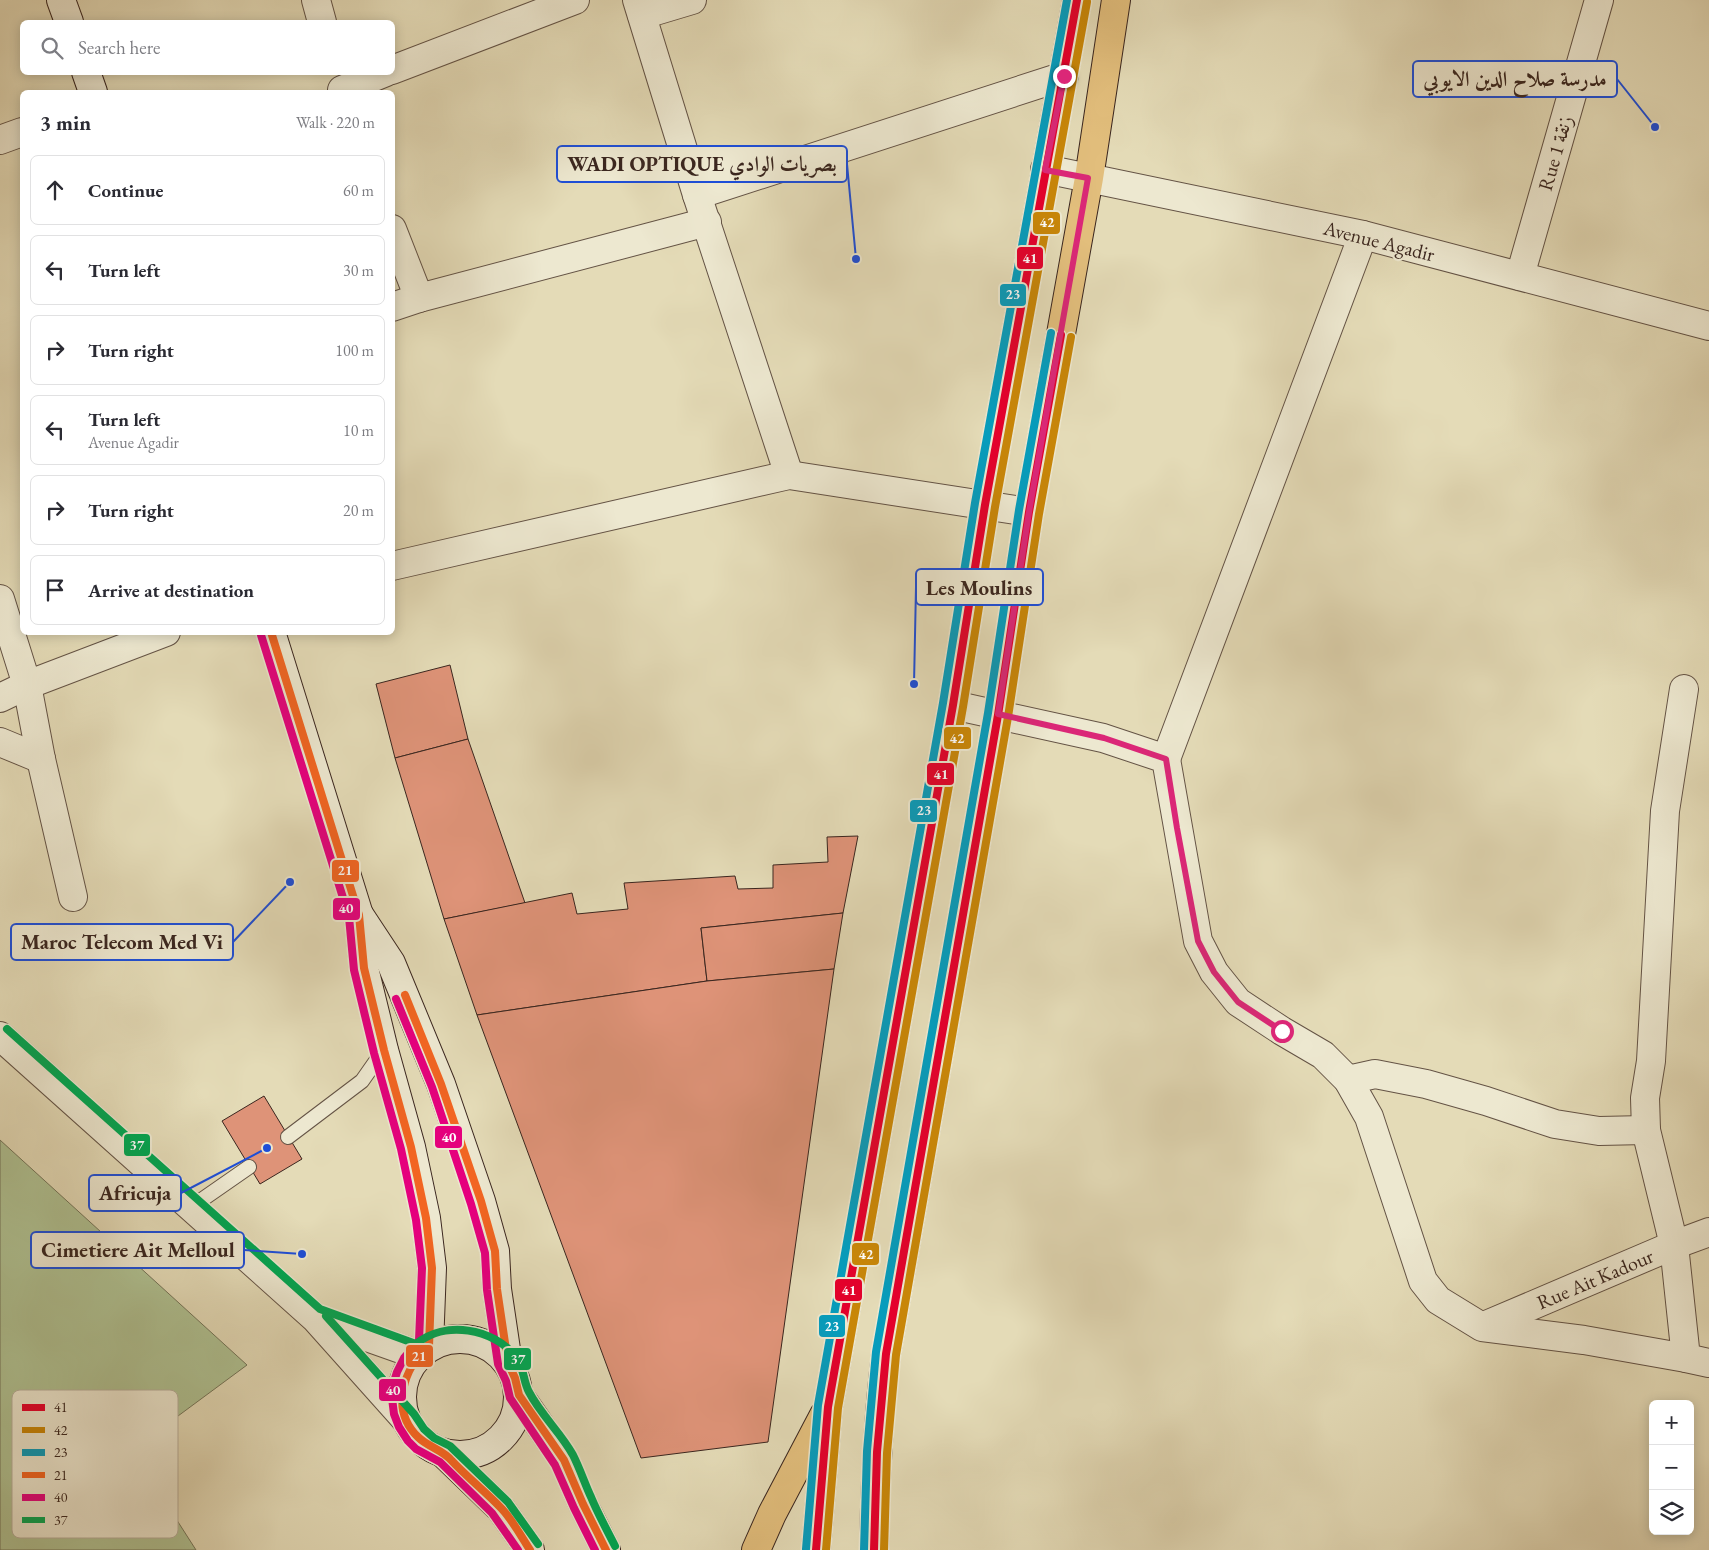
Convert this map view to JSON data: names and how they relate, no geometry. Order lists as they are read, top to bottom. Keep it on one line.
{"streets":{"street":["Rue 1 زنقة","Avenue Agadir","Rue Ait Kadour"]},"crossings":[["Rue 1 زنقة","Avenue Agadir"]],"places":["مدرسة صلاح الدين الايوبي","WADI OPTIQUE بصريات الوادي","Les Moulins","Maroc Telecom Med Vi","Africuja","Cimetiere Ait Melloul"],"lines":["transit line 41","transit line 23","transit line 42","transit line 21","transit line 40","transit line 37"],"legend":["41","42","23","21","40","37"],"page":{"search":"Search here","heading":["3 min","Walk · 220 m"],"list":[["Continue","60 m"],["Turn left","30 m"],["Turn right","100 m"],["Turn left","Avenue Agadir","10 m"],["Turn right","20 m"],"Arrive at destination"],"map_buttons":["+","−"]}}
